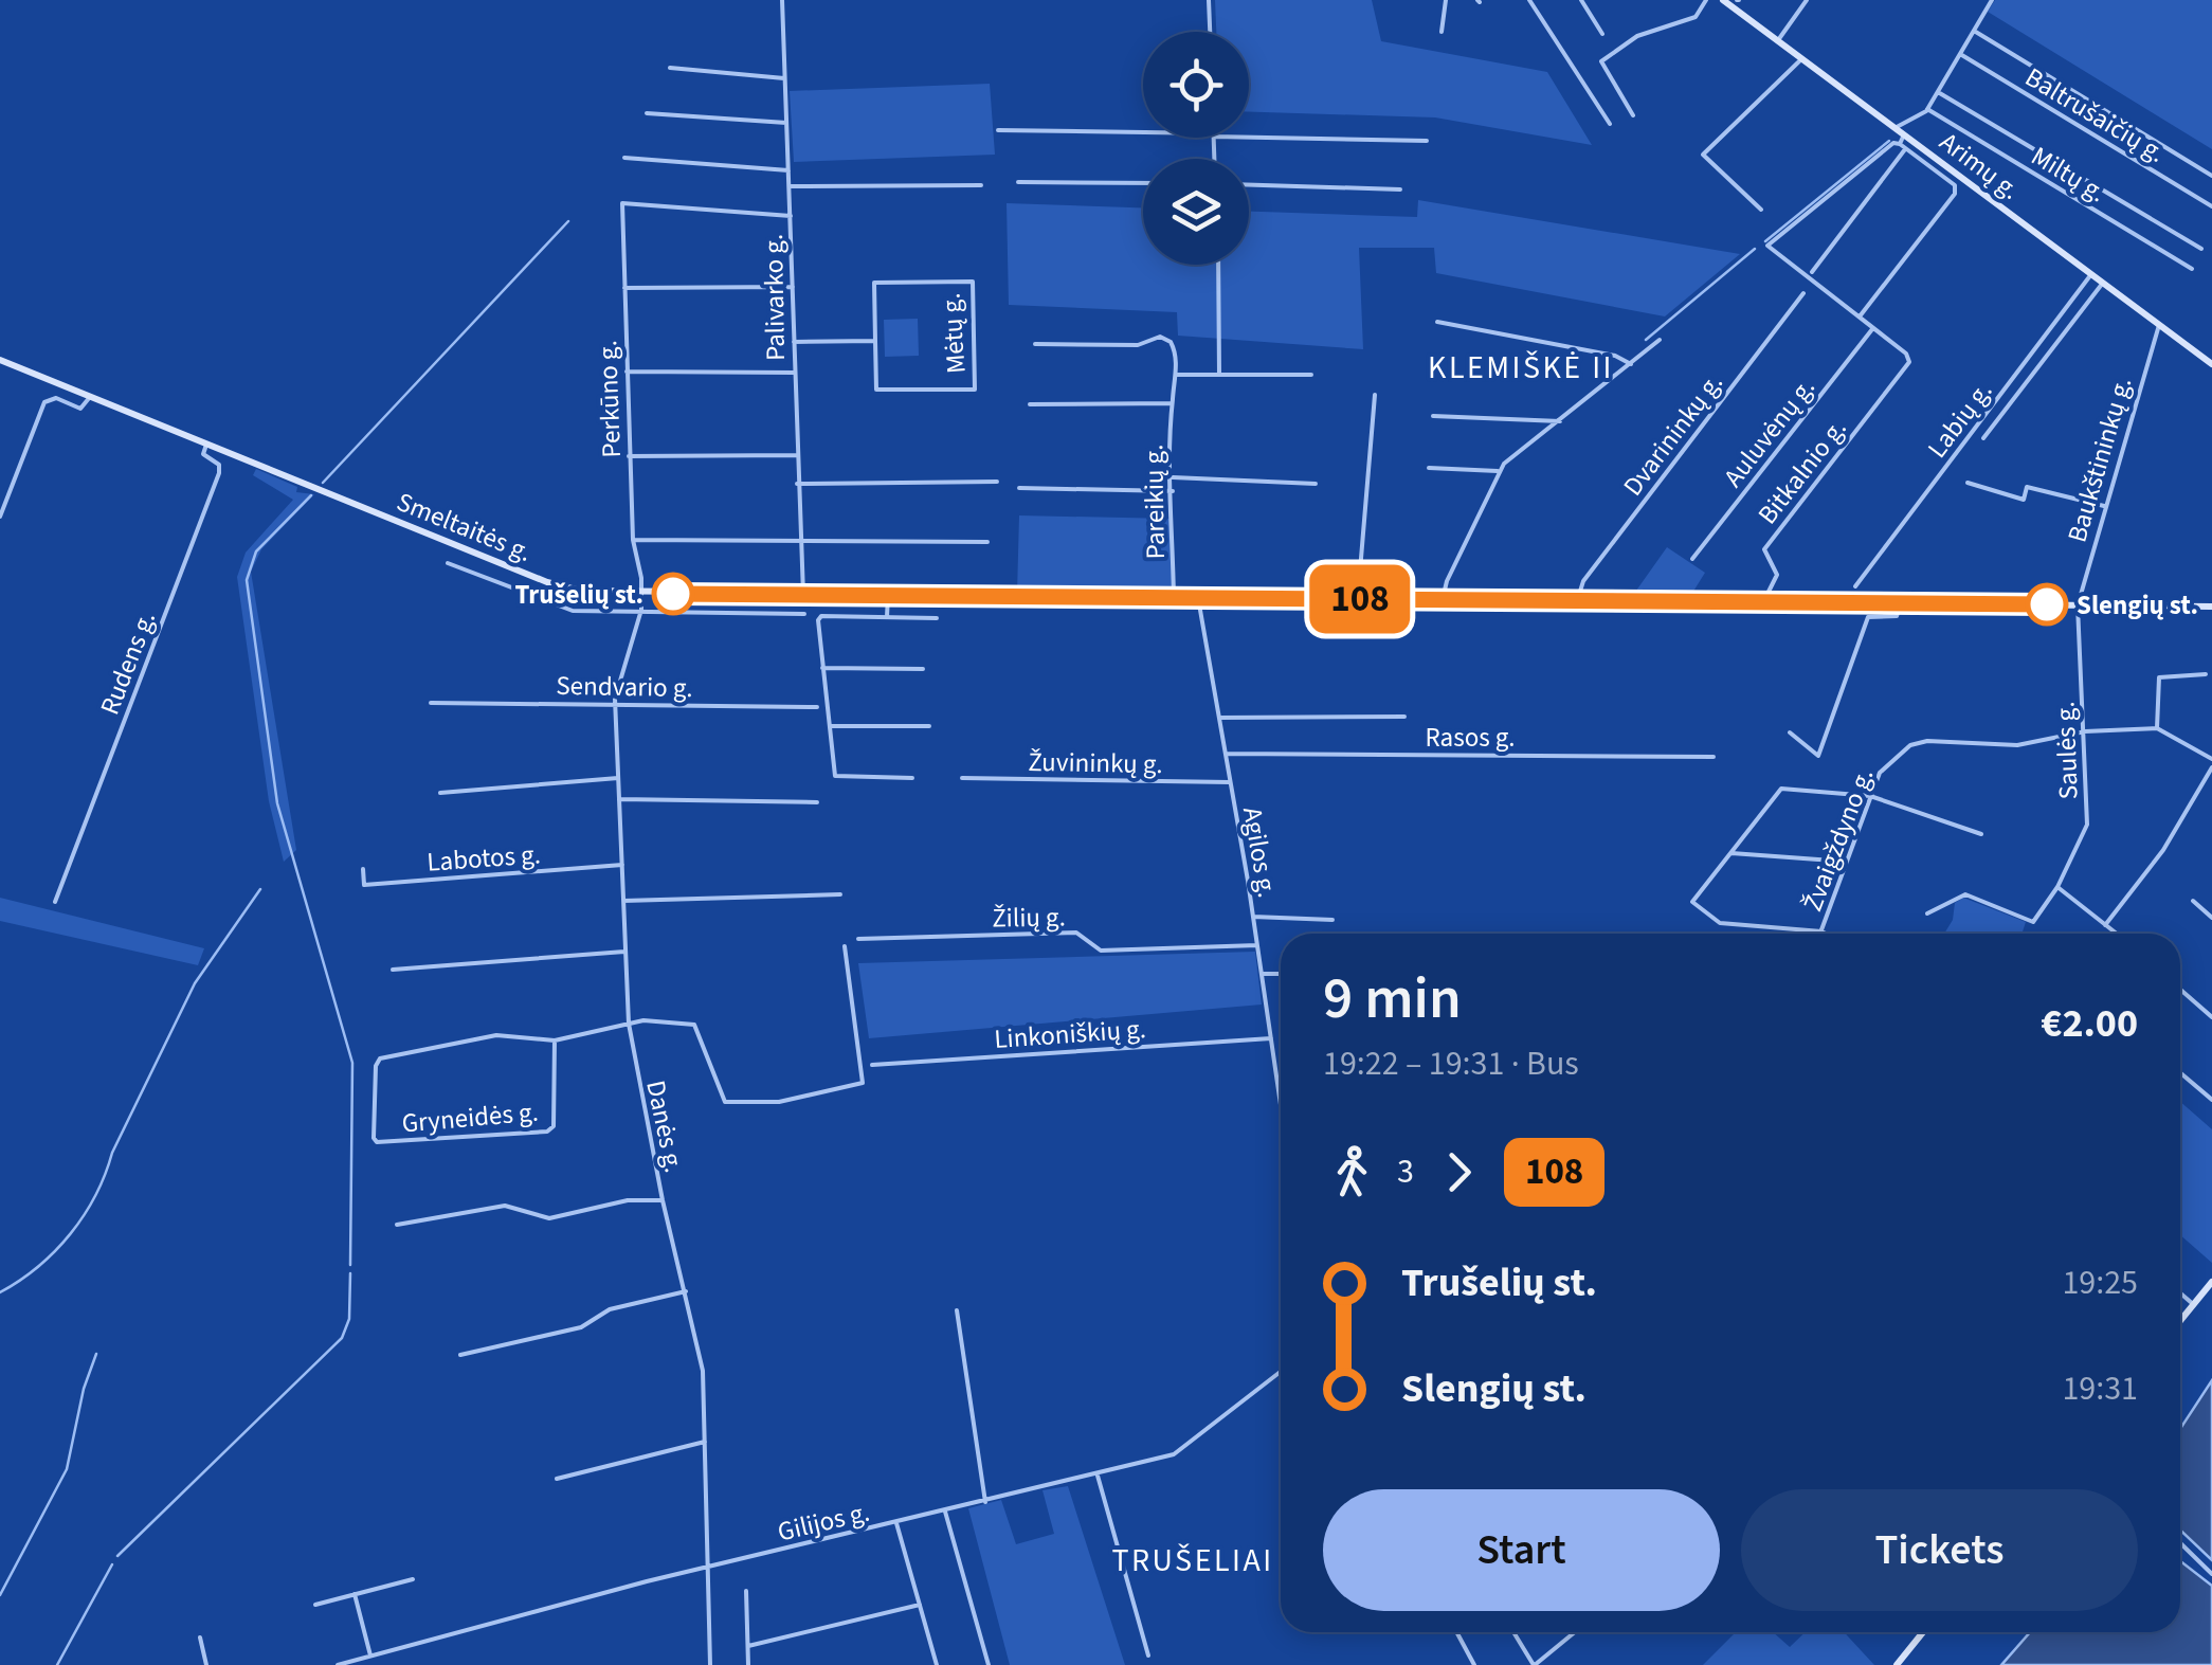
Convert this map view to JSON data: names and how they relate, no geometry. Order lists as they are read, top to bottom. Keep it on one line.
{"streets":{"main road":["Arimų g.","Smeltaitės g."],"street":["Baltrušaičių g.","Miltų g.","Palivarko g.","Mėtų g.","Perkūno g.","Labių g.","Auluvėnų g.","Dvarininkų g.","Baukštininkų g.","Bitkalnio g.","Pareikių g.","Rudens g.","Sendvario g.","Rasos g.","Saulės g.","Žuvininkų g.","Žvaigždyno g.","Agilos g.","Labotos g.","Žilių g.","Linkoniškių g.","Gryneidės g.","Danės g.","Gilijos g."]},"crossings":[["Arimų g.","Labių g."],["Arimų g.","Baukštininkų g."],["Palivarko g.","Perkūno g."],["Palivarko g.","Smeltaitės g."],["Perkūno g.","Smeltaitės g."],["Perkūno g.","Danės g."],["Auluvėnų g.","Bitkalnio g."],["Dvarininkų g.","Smeltaitės g."],["Baukštininkų g.","Smeltaitės g."],["Baukštininkų g.","Saulės g."],["Bitkalnio g.","Smeltaitės g."],["Pareikių g.","Smeltaitės g."],["Smeltaitės g.","Rudens g."],["Smeltaitės g.","Saulės g."],["Smeltaitės g.","Agilos g."],["Smeltaitės g.","Danės g."],["Sendvario g.","Danės g."],["Rasos g.","Agilos g."],["Saulės g.","Žvaigždyno g."],["Žuvininkų g.","Agilos g."],["Agilos g.","Žilių g."],["Agilos g.","Linkoniškių g."],["Labotos g.","Danės g."],["Gryneidės g.","Danės g."],["Danės g.","Gilijos g."]],"districts":["KLEMIŠKĖ II","TRUŠELIAI"],"places":["Trušelių st.","Slengių st."],"lines":["bus line 108"],"page":{"on_map":"108","heading":["9 min","19:22 – 19:31 · Bus","€2.00"],"legs":["3","108"],"list":[{"name":"Trušelių st.","value":"19:25"},{"name":"Slengių st.","value":"19:31"}],"buttons":["Start","Tickets"]}}
